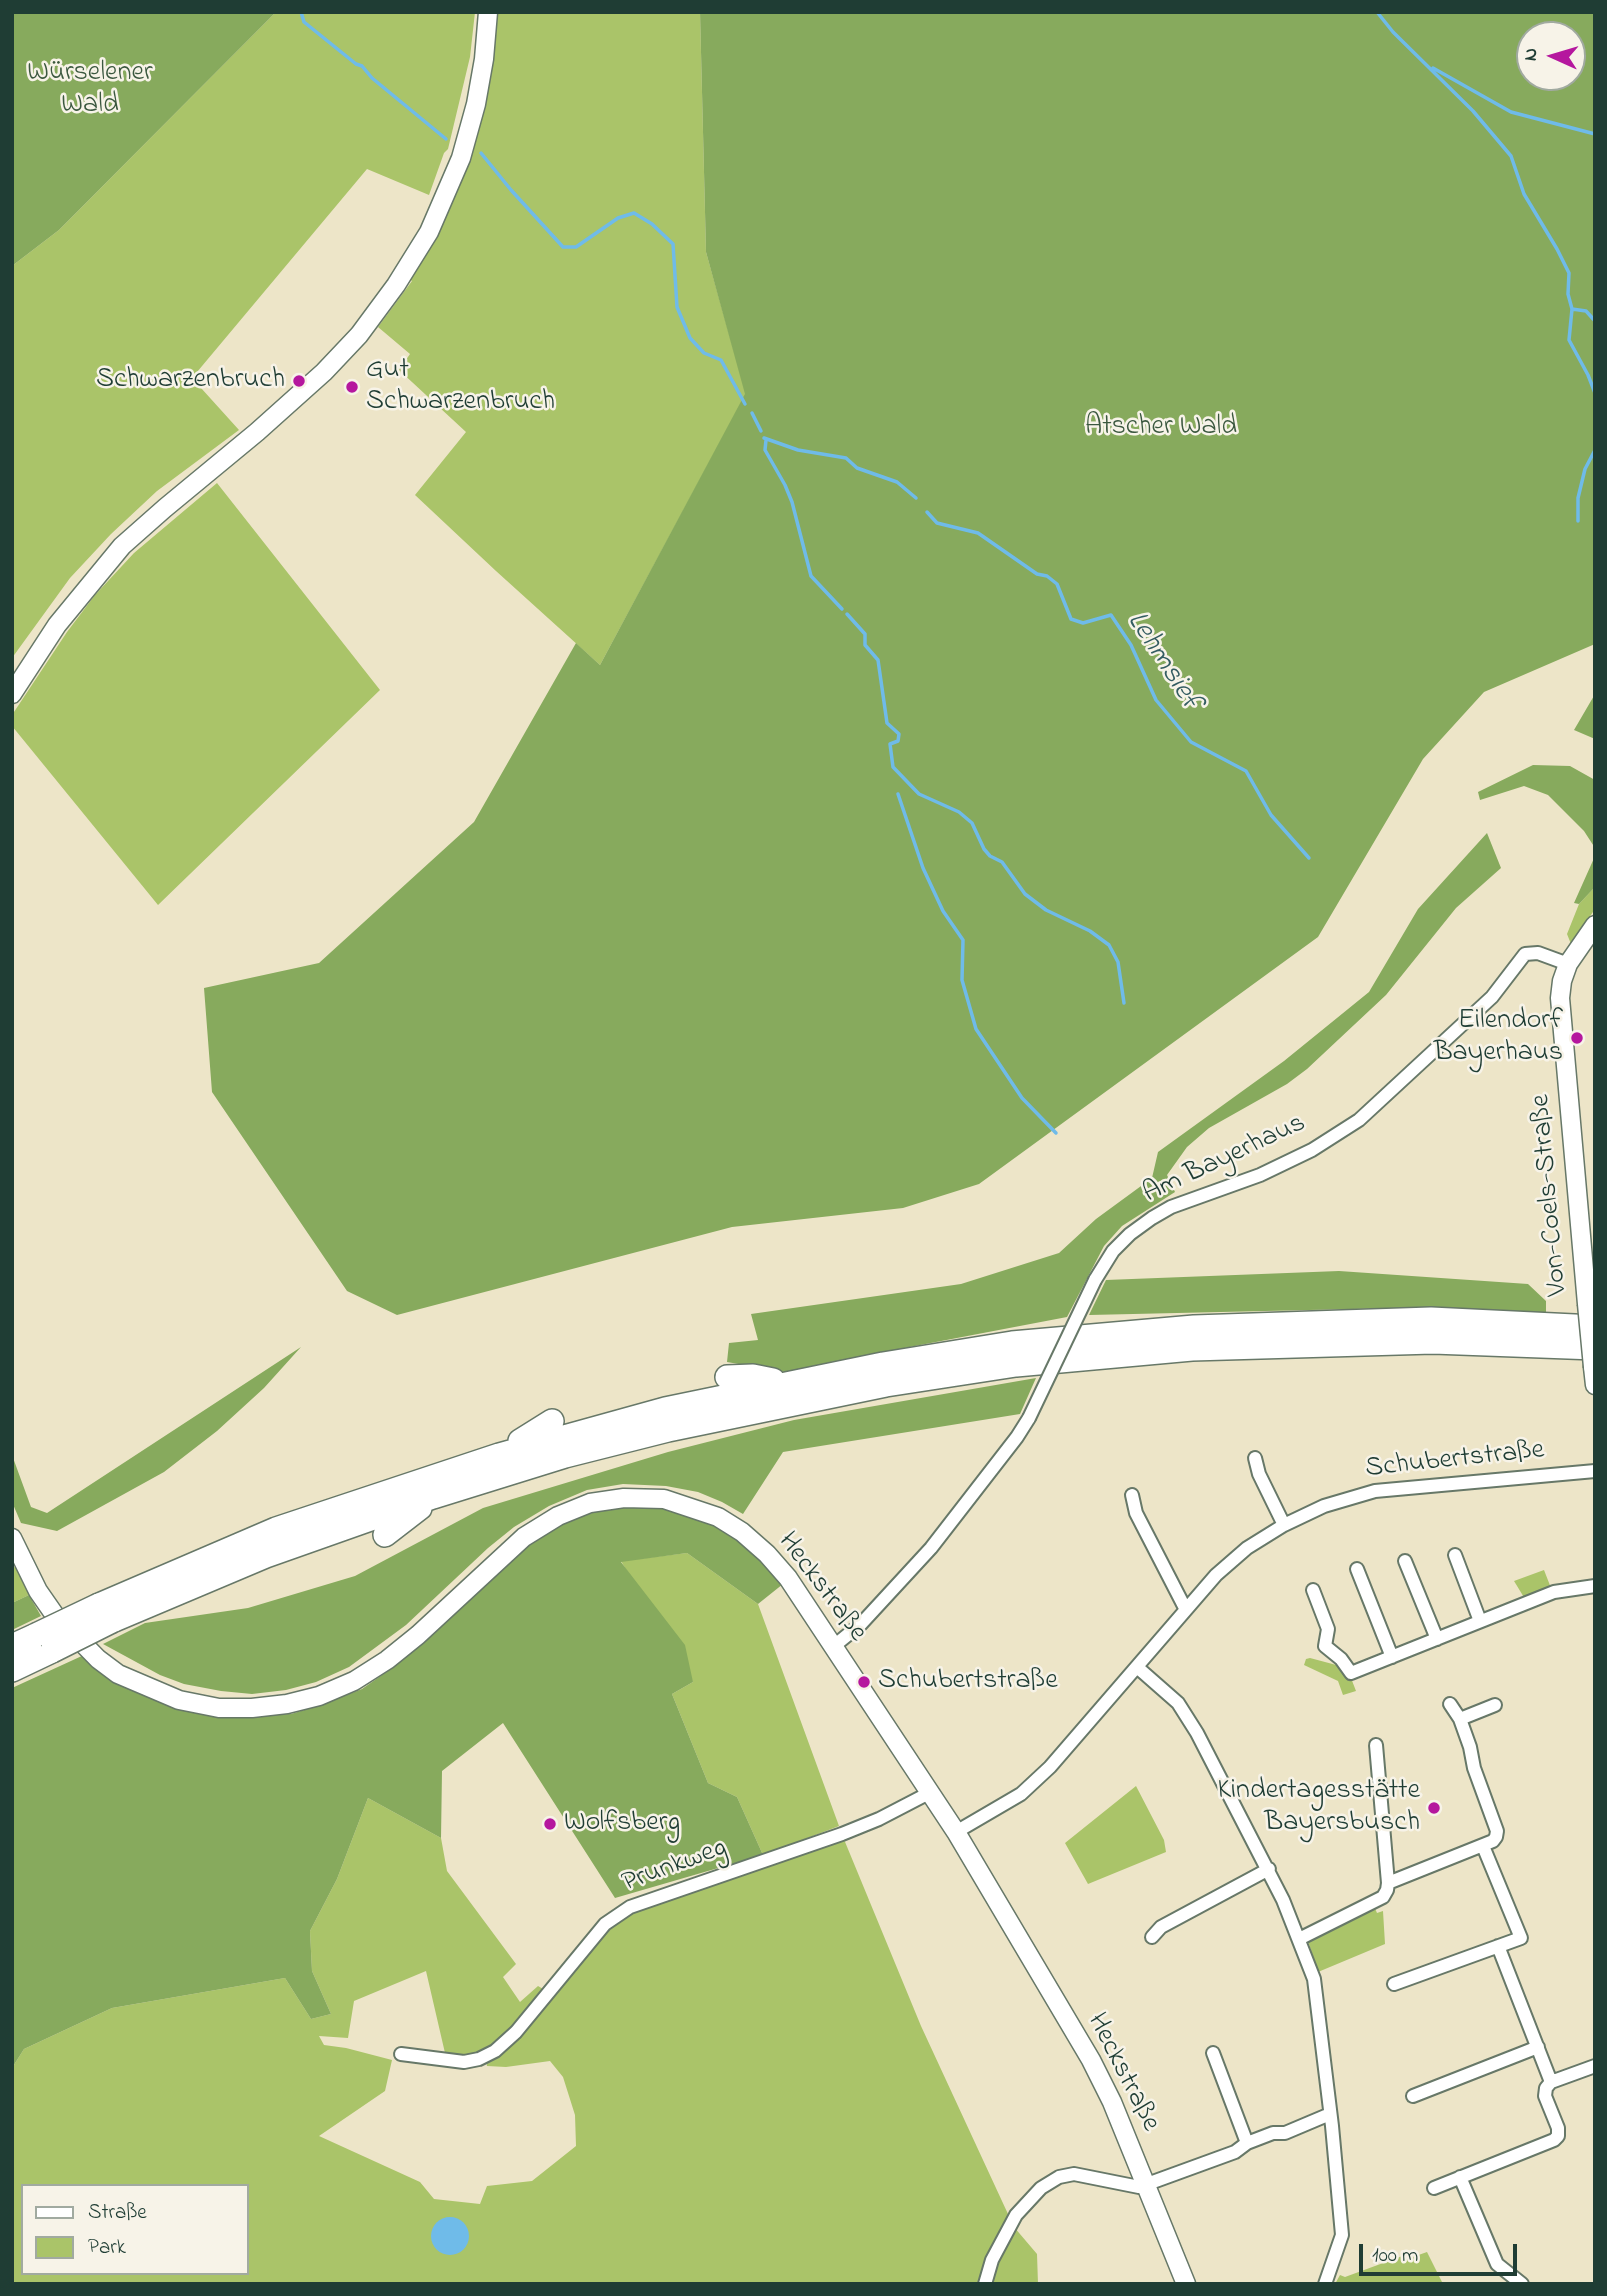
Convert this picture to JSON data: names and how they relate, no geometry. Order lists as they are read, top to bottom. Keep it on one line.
{"streets":{"main road":["Von-Coels-Straße","Heckstraße"],"street":["Am Bayerhaus","Schubertstraße","Prunkweg"]},"crossings":[["Am Bayerhaus","Von-Coels-Straße"],["Am Bayerhaus","Heckstraße"],["Schubertstraße","Heckstraße"],["Heckstraße","Prunkweg"]],"water":["Lehmsief"],"parks":["Würselener Wald","Atscher Wald"],"places":["Schwarzenbruch","Gut Schwarzenbruch","Eilendorf Bayerhaus","Schubertstraße","Kindertagesstätte Bayersbusch","Wolfsberg"],"legend":["Straße","Park"],"scale_bar":"100 m","north":"left"}
